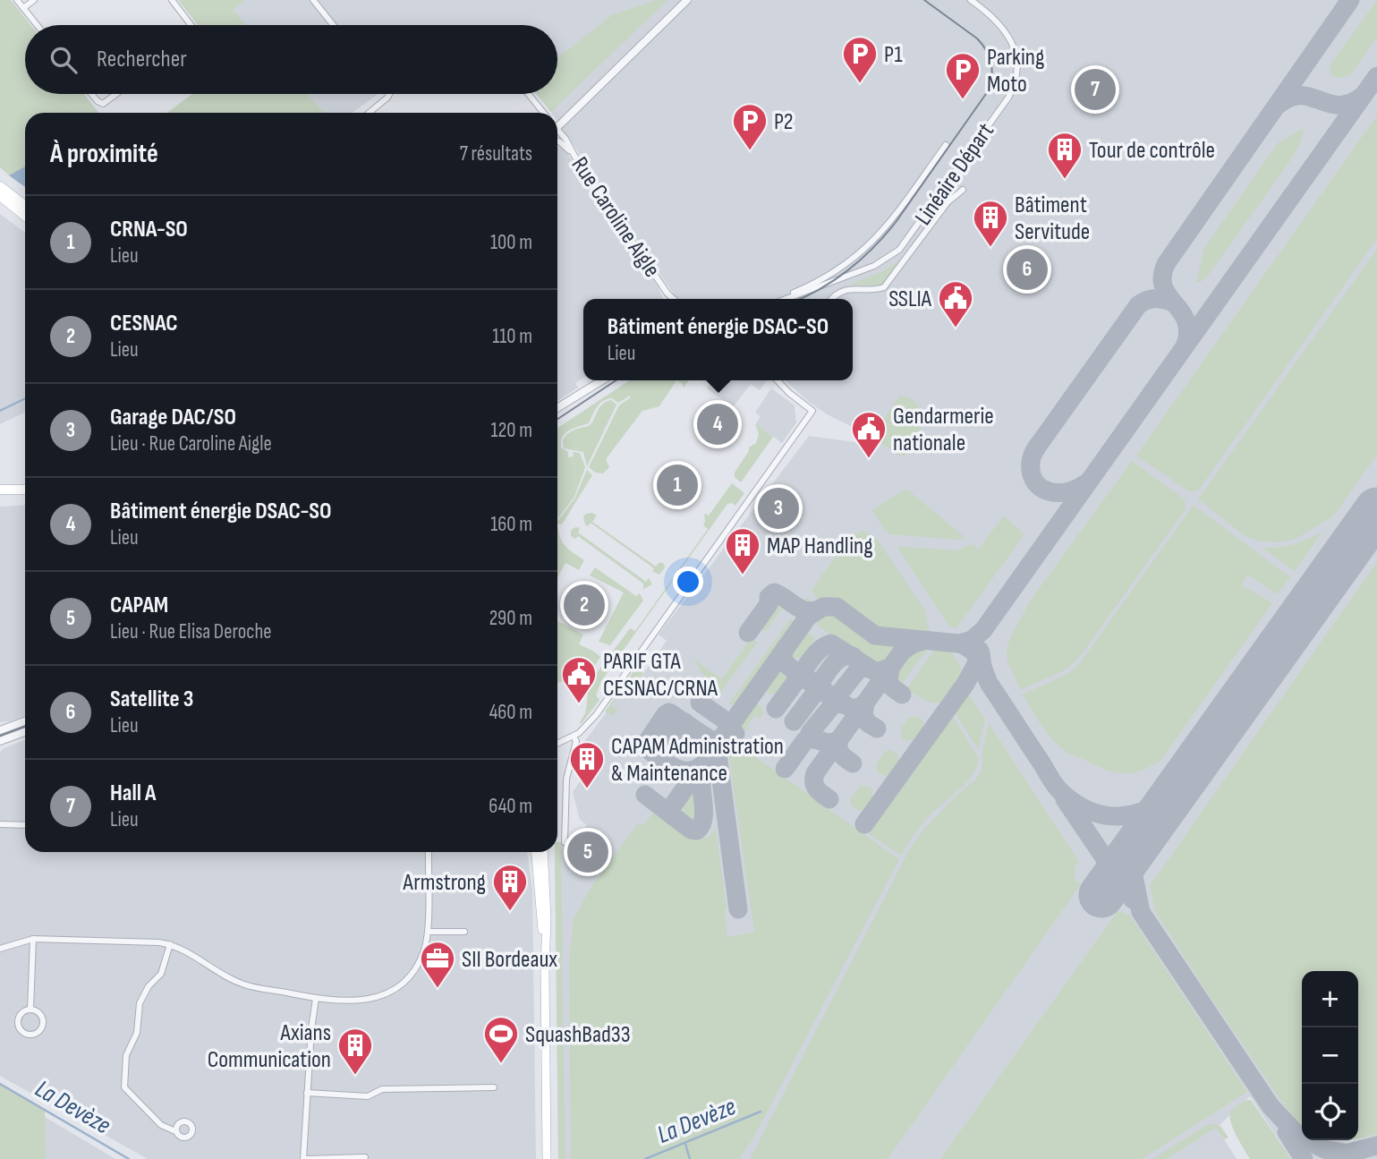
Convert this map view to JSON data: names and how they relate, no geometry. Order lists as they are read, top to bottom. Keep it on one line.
{"streets":{"street":["Linéaire Départ","Rue Caroline Aigle"]},"water":["La Devèze"],"places":{"parking":["P1","Parking Moto","P2"],"building":["Tour de contrôle","Bâtiment Servitude","MAP Handling","CAPAM Administration & Maintenance","Armstrong","Axians Communication"],"public building":["SSLIA","Gendarmerie nationale","PARIF GTA CESNAC/CRNA"],"office":["SII Bordeaux"],"sports":["SquashBad33"]},"page":{"search":"Rechercher","pins":["7","6","4","1","3","2","5"],"heading":["À proximité","7 résultats"],"list":[{"mark":"1","name":"CRNA-SO","note":"Lieu","value":"100 m"},{"mark":"2","name":"CESNAC","note":"Lieu","value":"110 m"},{"mark":"3","name":"Garage DAC/SO","note":"Lieu · Rue Caroline Aigle","value":"120 m"},{"mark":"4","name":"Bâtiment énergie DSAC-SO","note":"Lieu","value":"160 m"},{"mark":"5","name":"CAPAM","note":"Lieu · Rue Elisa Deroche","value":"290 m"},{"mark":"6","name":"Satellite 3","note":"Lieu","value":"460 m"},{"mark":"7","name":"Hall A","note":"Lieu","value":"640 m"}],"popup":["Bâtiment énergie DSAC-SO","Lieu"],"map_buttons":["+","−"]}}
